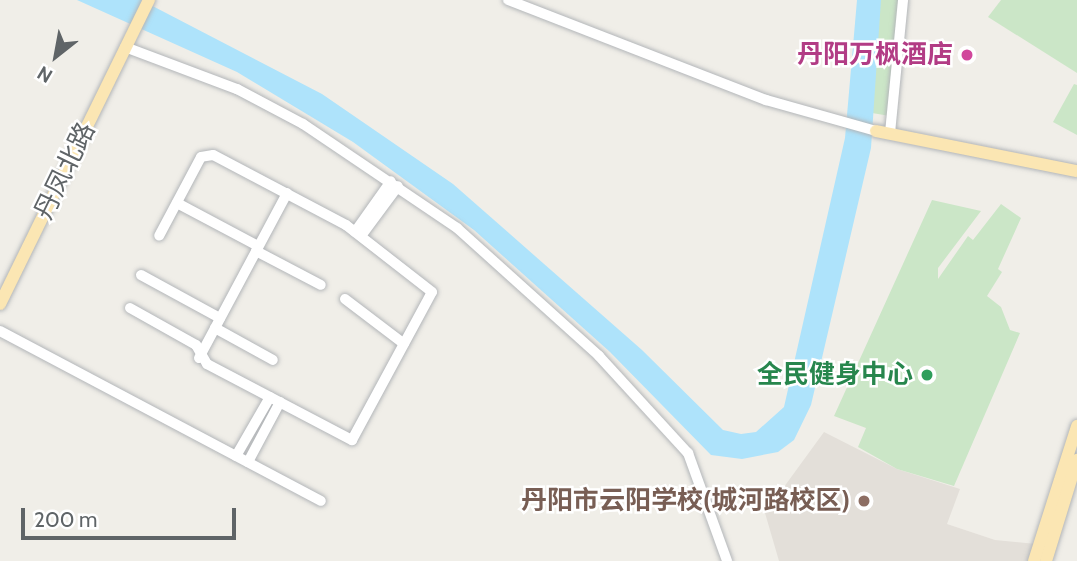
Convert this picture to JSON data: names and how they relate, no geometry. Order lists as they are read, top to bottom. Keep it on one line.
{"streets":{"main road":["丹凤北路"]},"places":["丹阳万枫酒店","全民健身中心","丹阳市云阳学校(城河路校区)"],"scale_bar":"200 m","north":"bottom left"}
